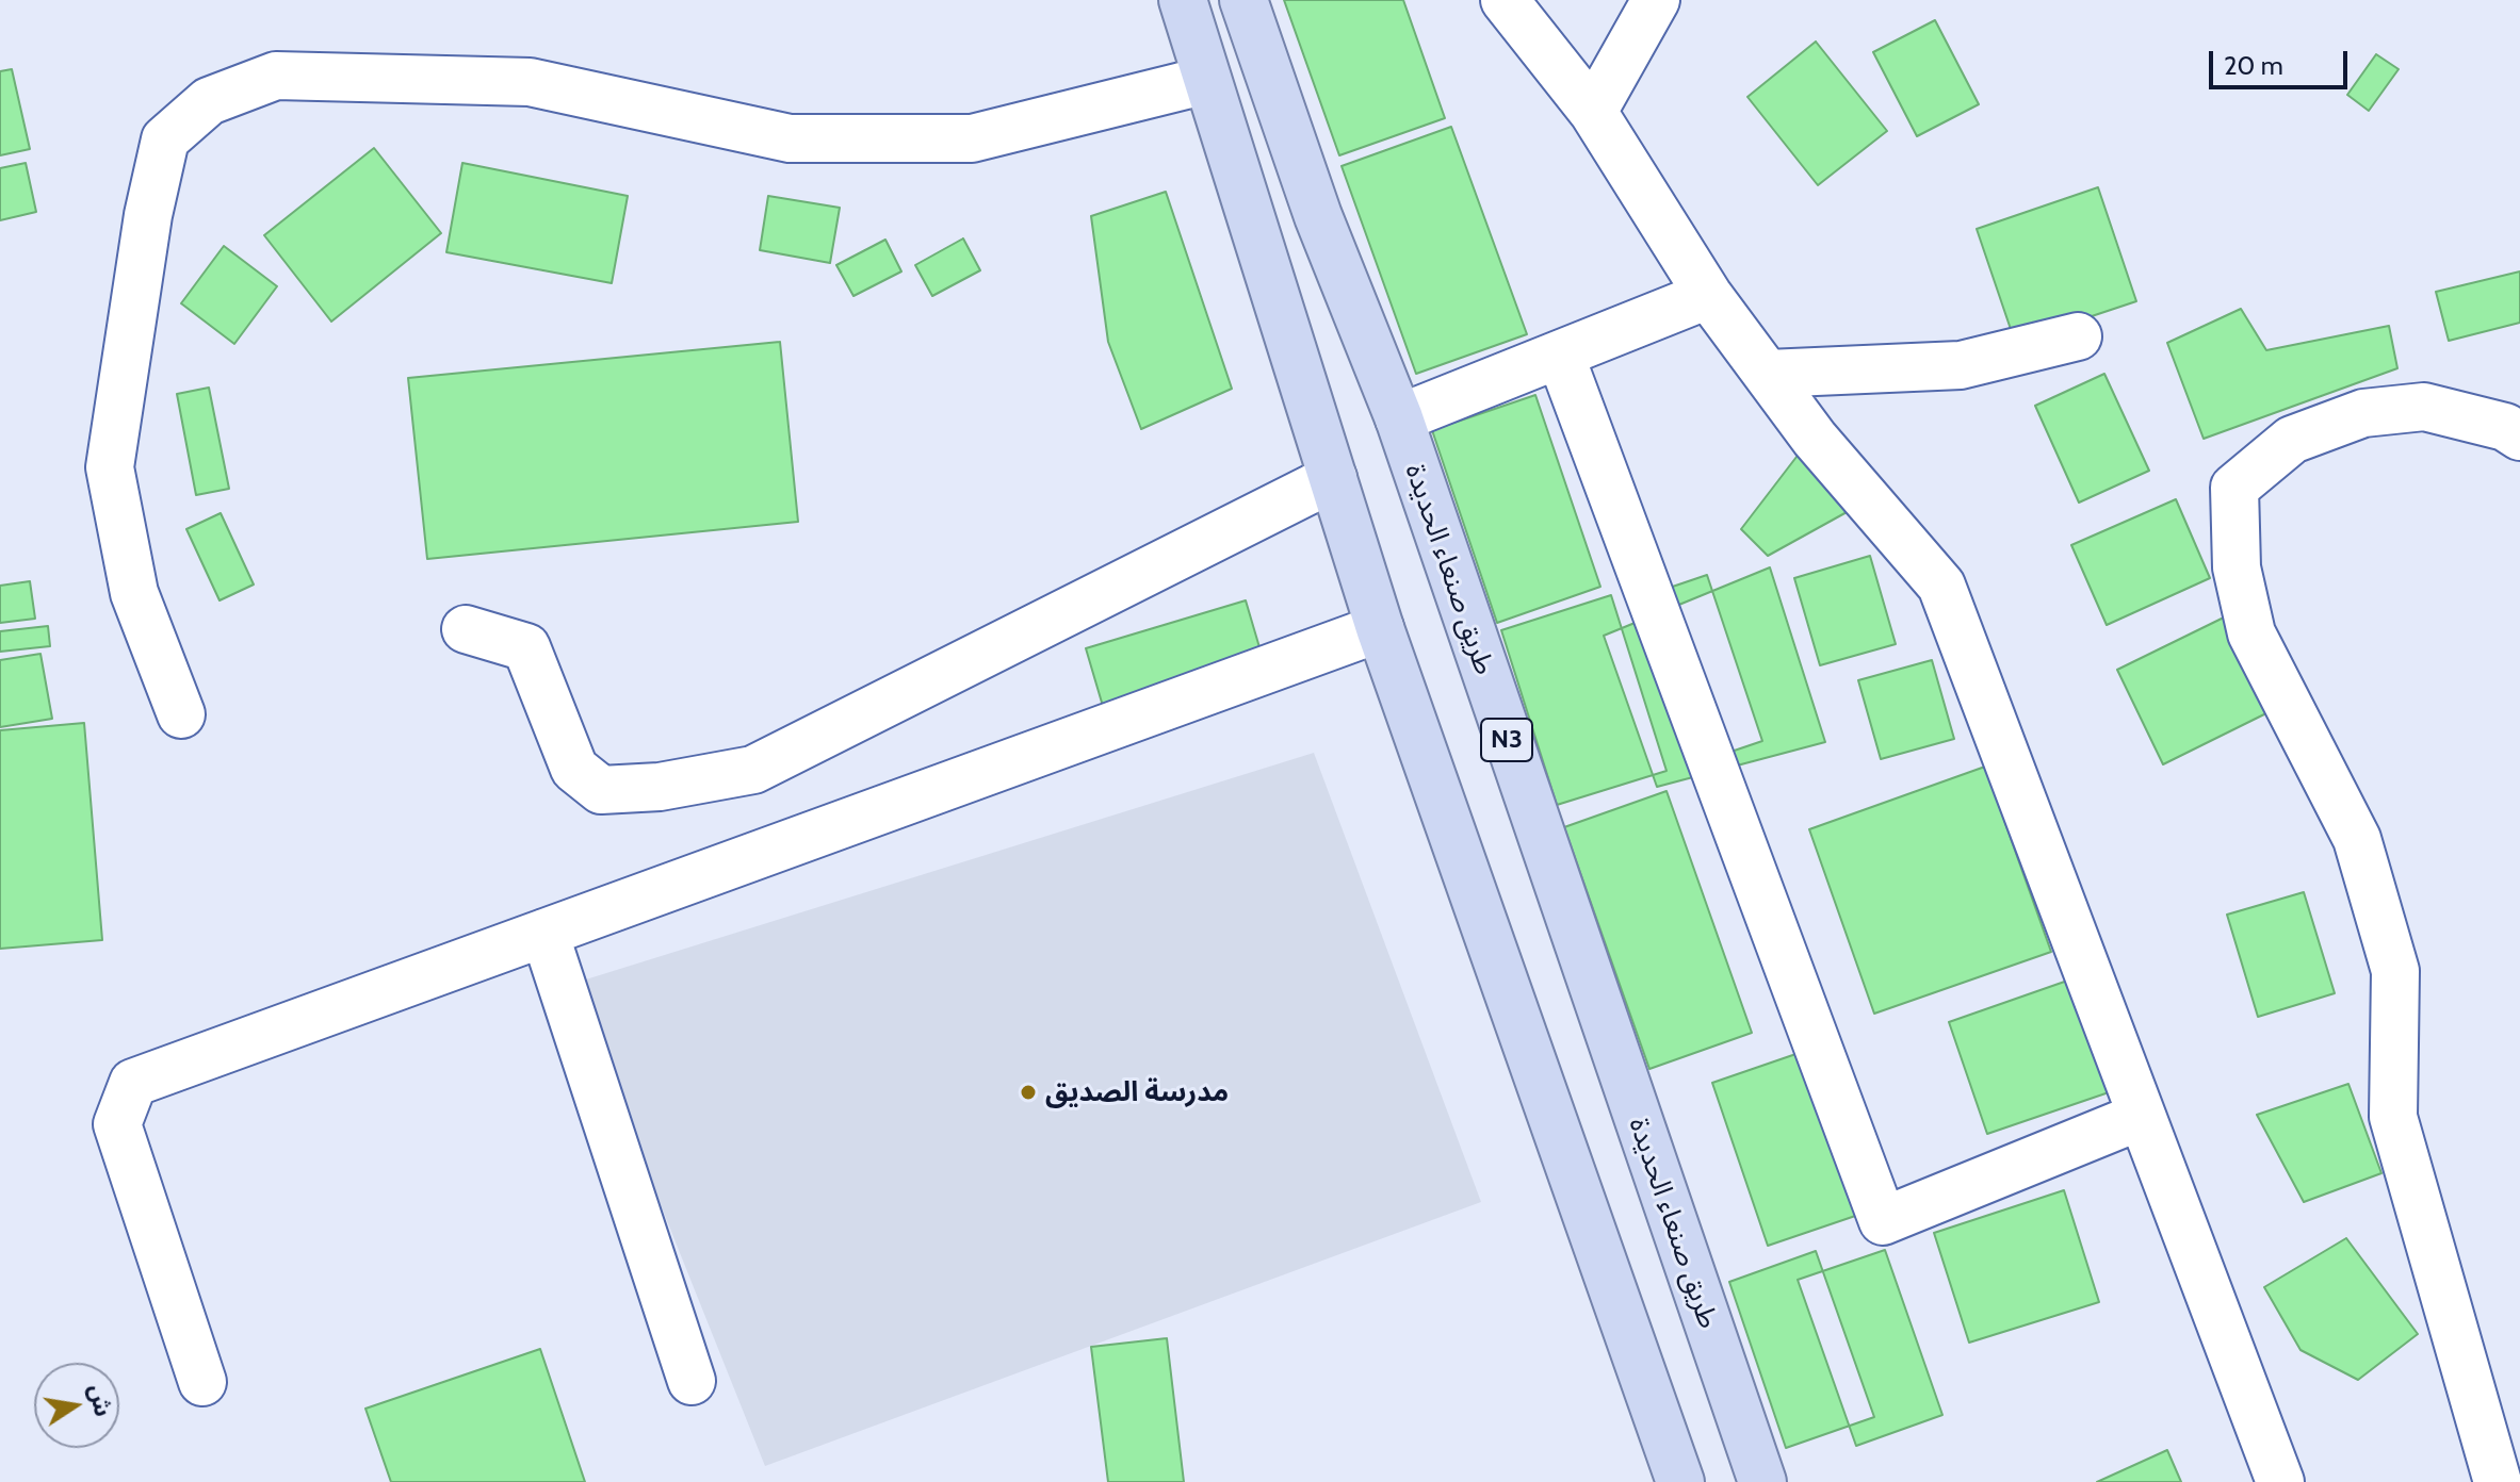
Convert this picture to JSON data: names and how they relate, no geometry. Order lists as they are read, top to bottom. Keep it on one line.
{"streets":{"main road":["طريق صنعاء الحديدة","N3"]},"places":["مدرسة الصديق"],"scale_bar":"20 m","north":"right"}
